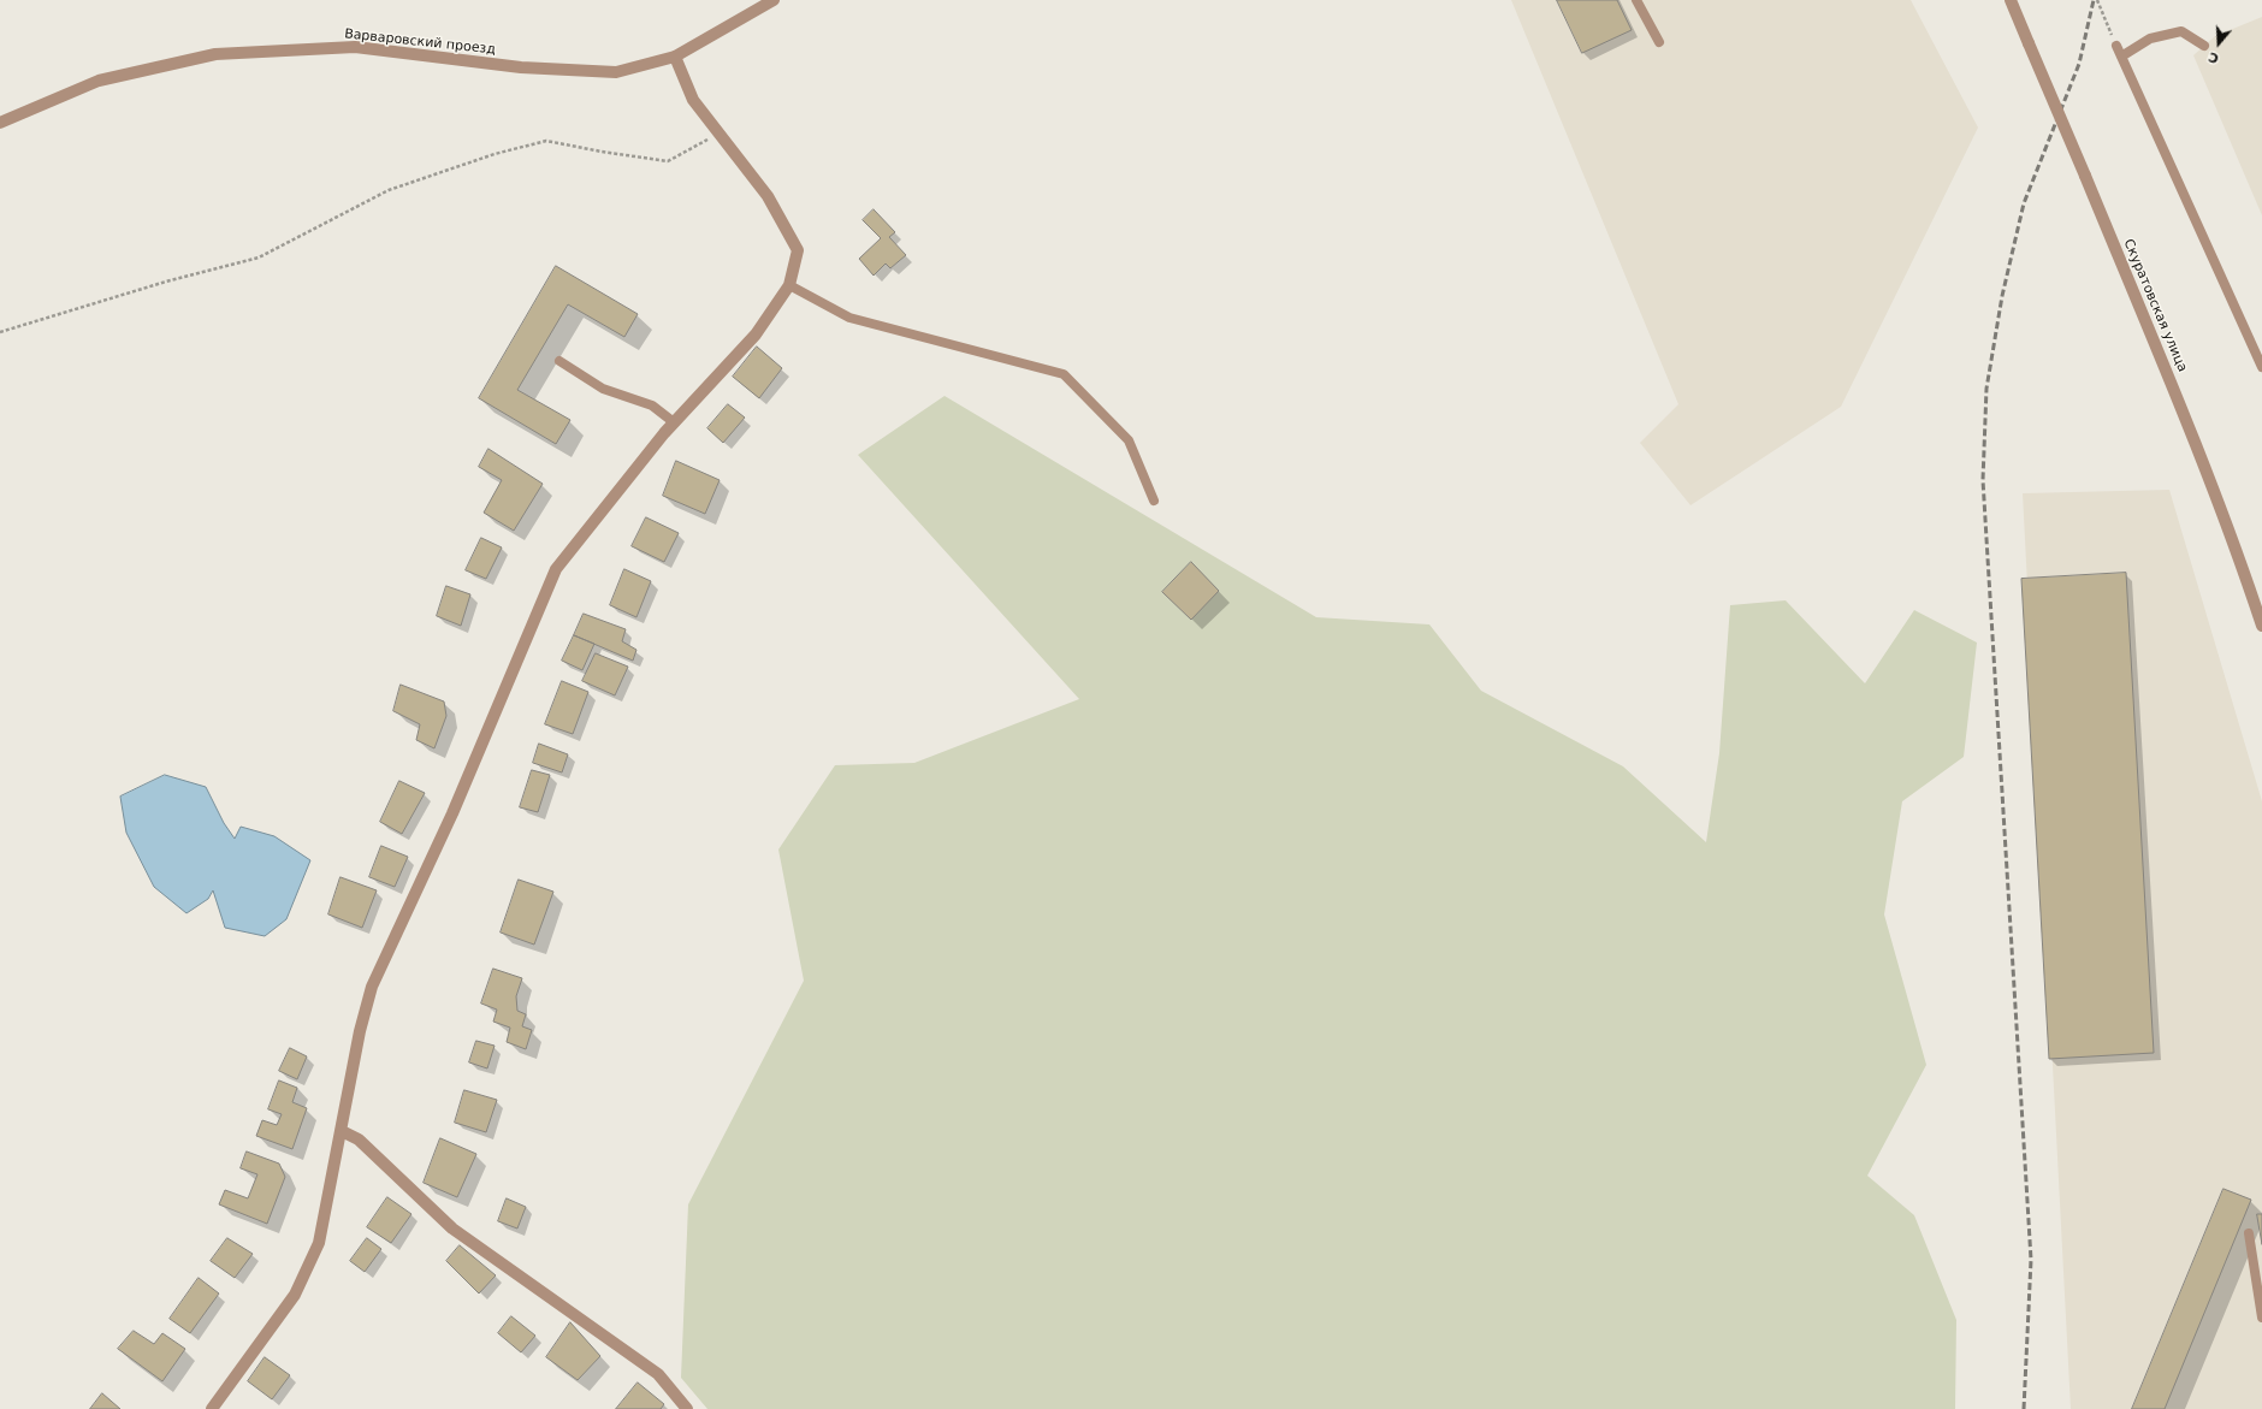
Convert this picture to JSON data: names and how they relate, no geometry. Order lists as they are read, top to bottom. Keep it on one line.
{"streets":{"street":["Варваровский проезд","Скуратовская улица"]},"north":"bottom"}
